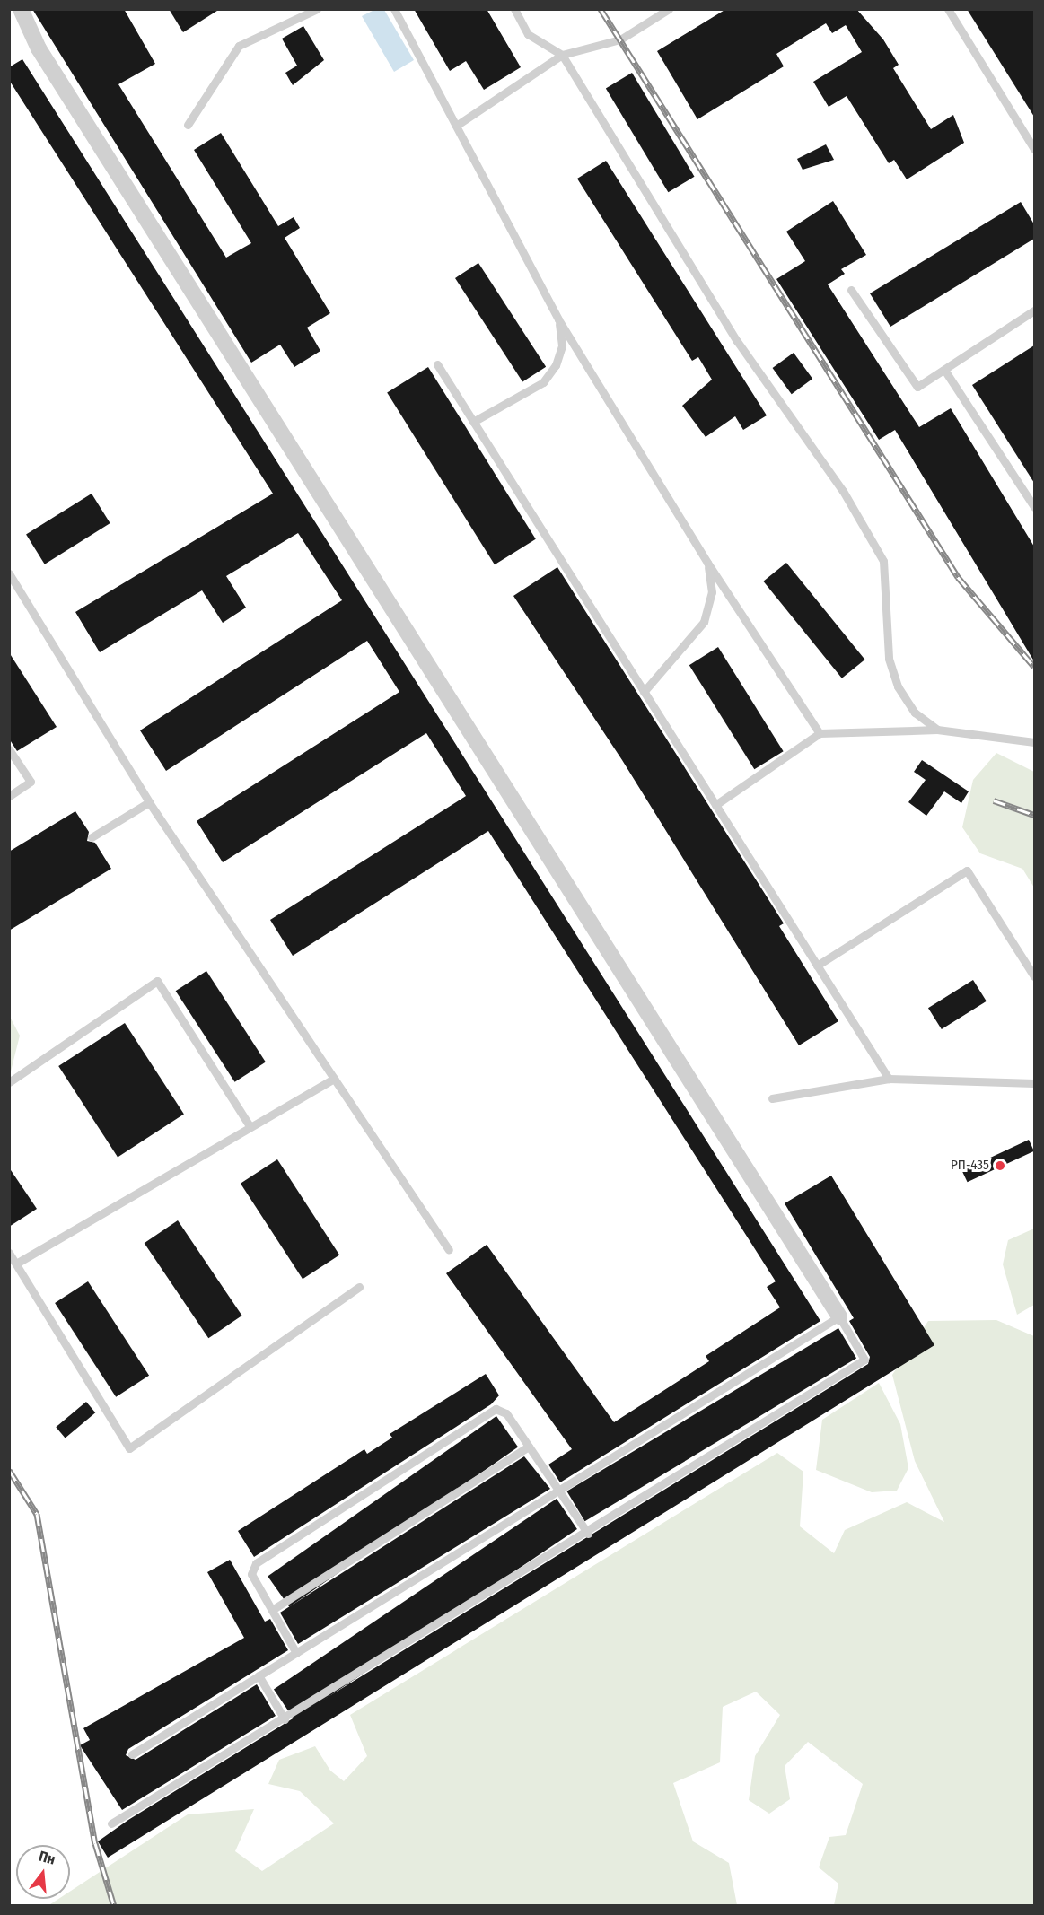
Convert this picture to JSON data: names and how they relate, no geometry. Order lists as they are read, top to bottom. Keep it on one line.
{"places":["РП-435"],"north":"top"}
